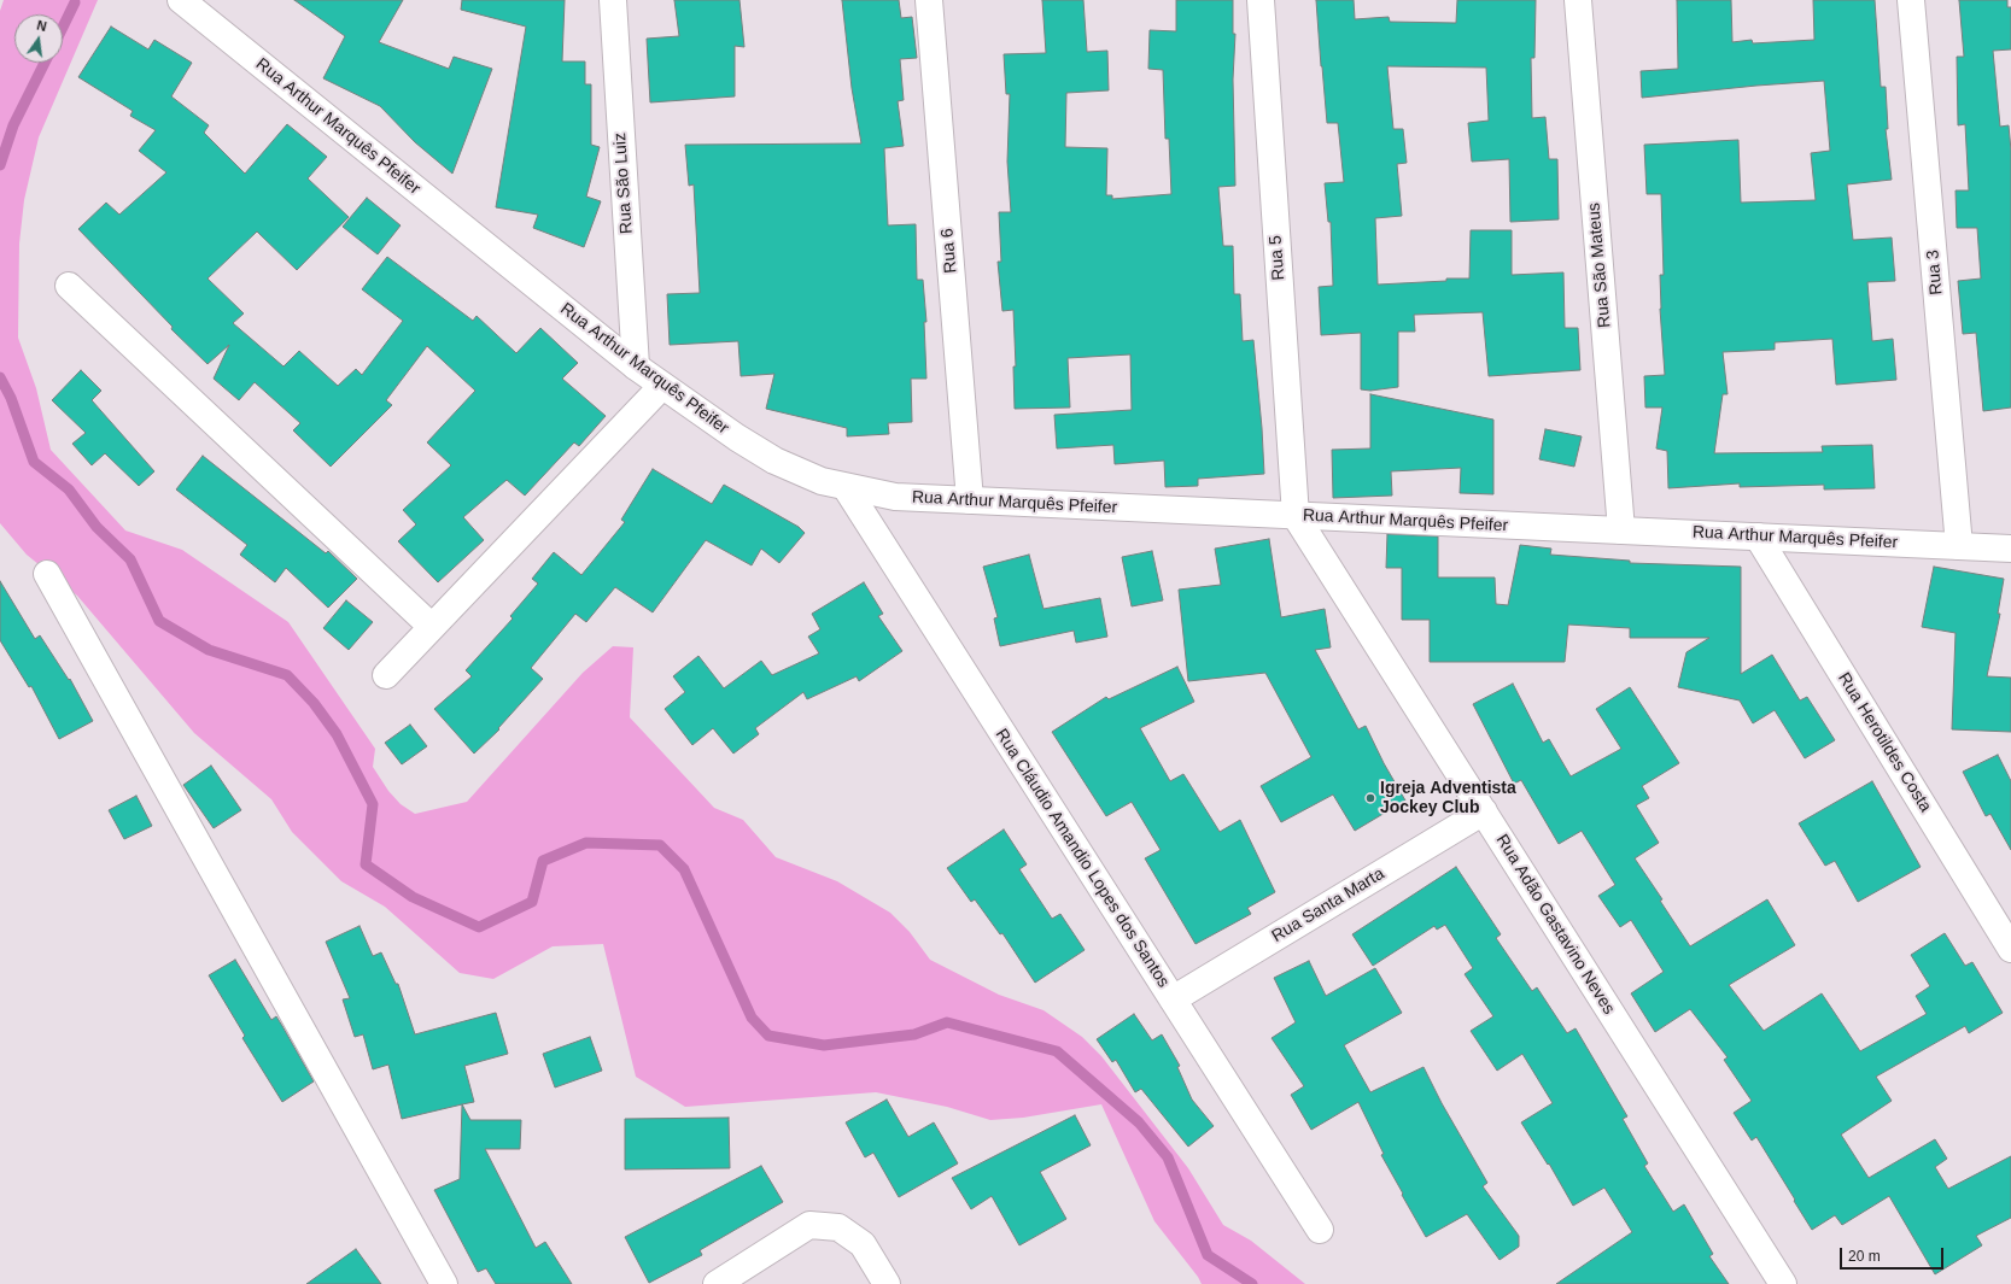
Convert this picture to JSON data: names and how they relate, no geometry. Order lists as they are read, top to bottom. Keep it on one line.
{"streets":{"street":["Rua Arthur Marquês Pfeifer","Rua São Luiz","Rua 6","Rua 5","Rua São Mateus","Rua 3","Rua Herotildes Costa","Rua Cláudio Amandio Lopes dos Santos","Rua Santa Marta","Rua Adão Gastavino Neves"]},"crossings":[["Rua Arthur Marquês Pfeifer","Rua São Luiz"],["Rua Arthur Marquês Pfeifer","Rua 6"],["Rua Arthur Marquês Pfeifer","Rua 5"],["Rua Arthur Marquês Pfeifer","Rua São Mateus"],["Rua Arthur Marquês Pfeifer","Rua 3"],["Rua Arthur Marquês Pfeifer","Rua Herotildes Costa"],["Rua Arthur Marquês Pfeifer","Rua Cláudio Amandio Lopes dos Santos"],["Rua Arthur Marquês Pfeifer","Rua Adão Gastavino Neves"],["Rua 5","Rua Adão Gastavino Neves"],["Rua Cláudio Amandio Lopes dos Santos","Rua Santa Marta"],["Rua Santa Marta","Rua Adão Gastavino Neves"]],"places":["Igreja Adventista Jockey Club"],"scale_bar":"20 m","north":"top"}
